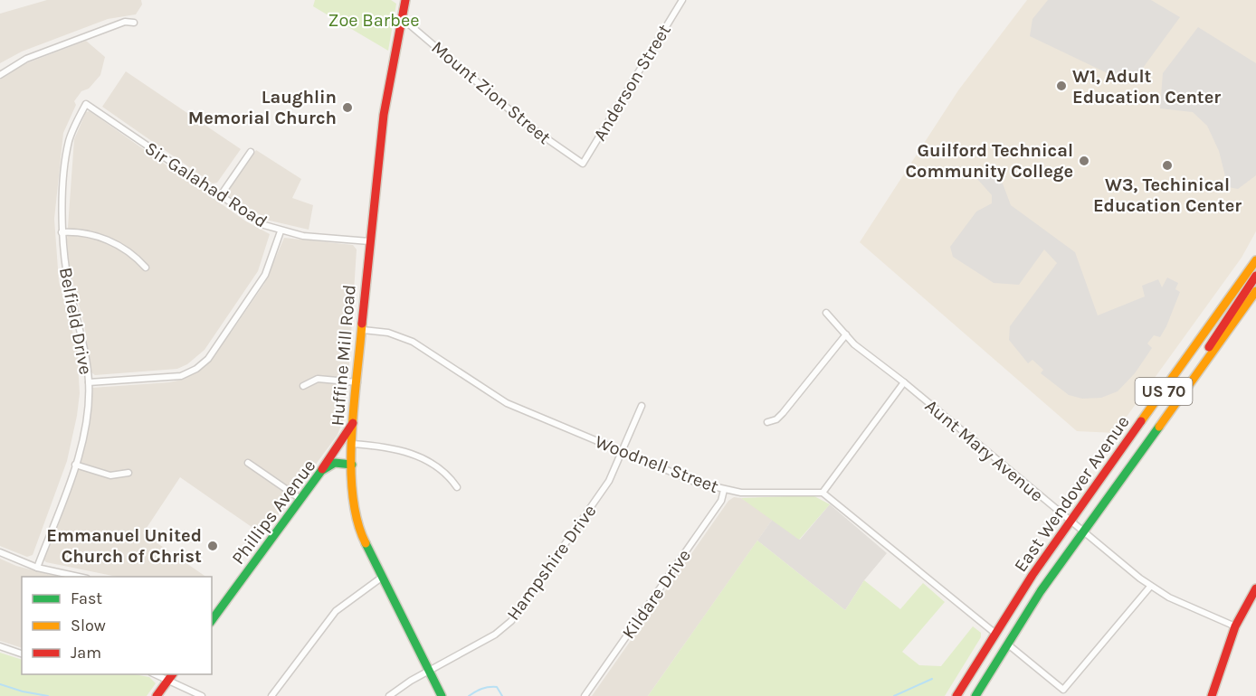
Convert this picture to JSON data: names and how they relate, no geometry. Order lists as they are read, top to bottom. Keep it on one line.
{"streets":{"main road":["Huffine Mill Road","US 70","East Wendover Avenue","Phillips Avenue"],"street":["Anderson Street","Mount Zion Street","Sir Galahad Road","Belfield Drive","Aunt Mary Avenue","Woodnell Street","Hampshire Drive","Kildare Drive"]},"crossings":[["Anderson Street","Mount Zion Street"],["Mount Zion Street","Huffine Mill Road"],["Sir Galahad Road","Belfield Drive"],["Sir Galahad Road","Huffine Mill Road"],["Huffine Mill Road","Woodnell Street"],["Huffine Mill Road","Phillips Avenue"],["Huffine Mill Road","Hampshire Drive"],["Aunt Mary Avenue","East Wendover Avenue"],["Woodnell Street","Hampshire Drive"],["Woodnell Street","Kildare Drive"]],"parks":["Zoe Barbee"],"places":["W1, Adult Education Center","Laughlin Memorial Church","Guilford Technical Community College","W3, Techinical Education Center","Emmanuel United Church of Christ"],"legend":["Fast","Slow","Jam"]}
